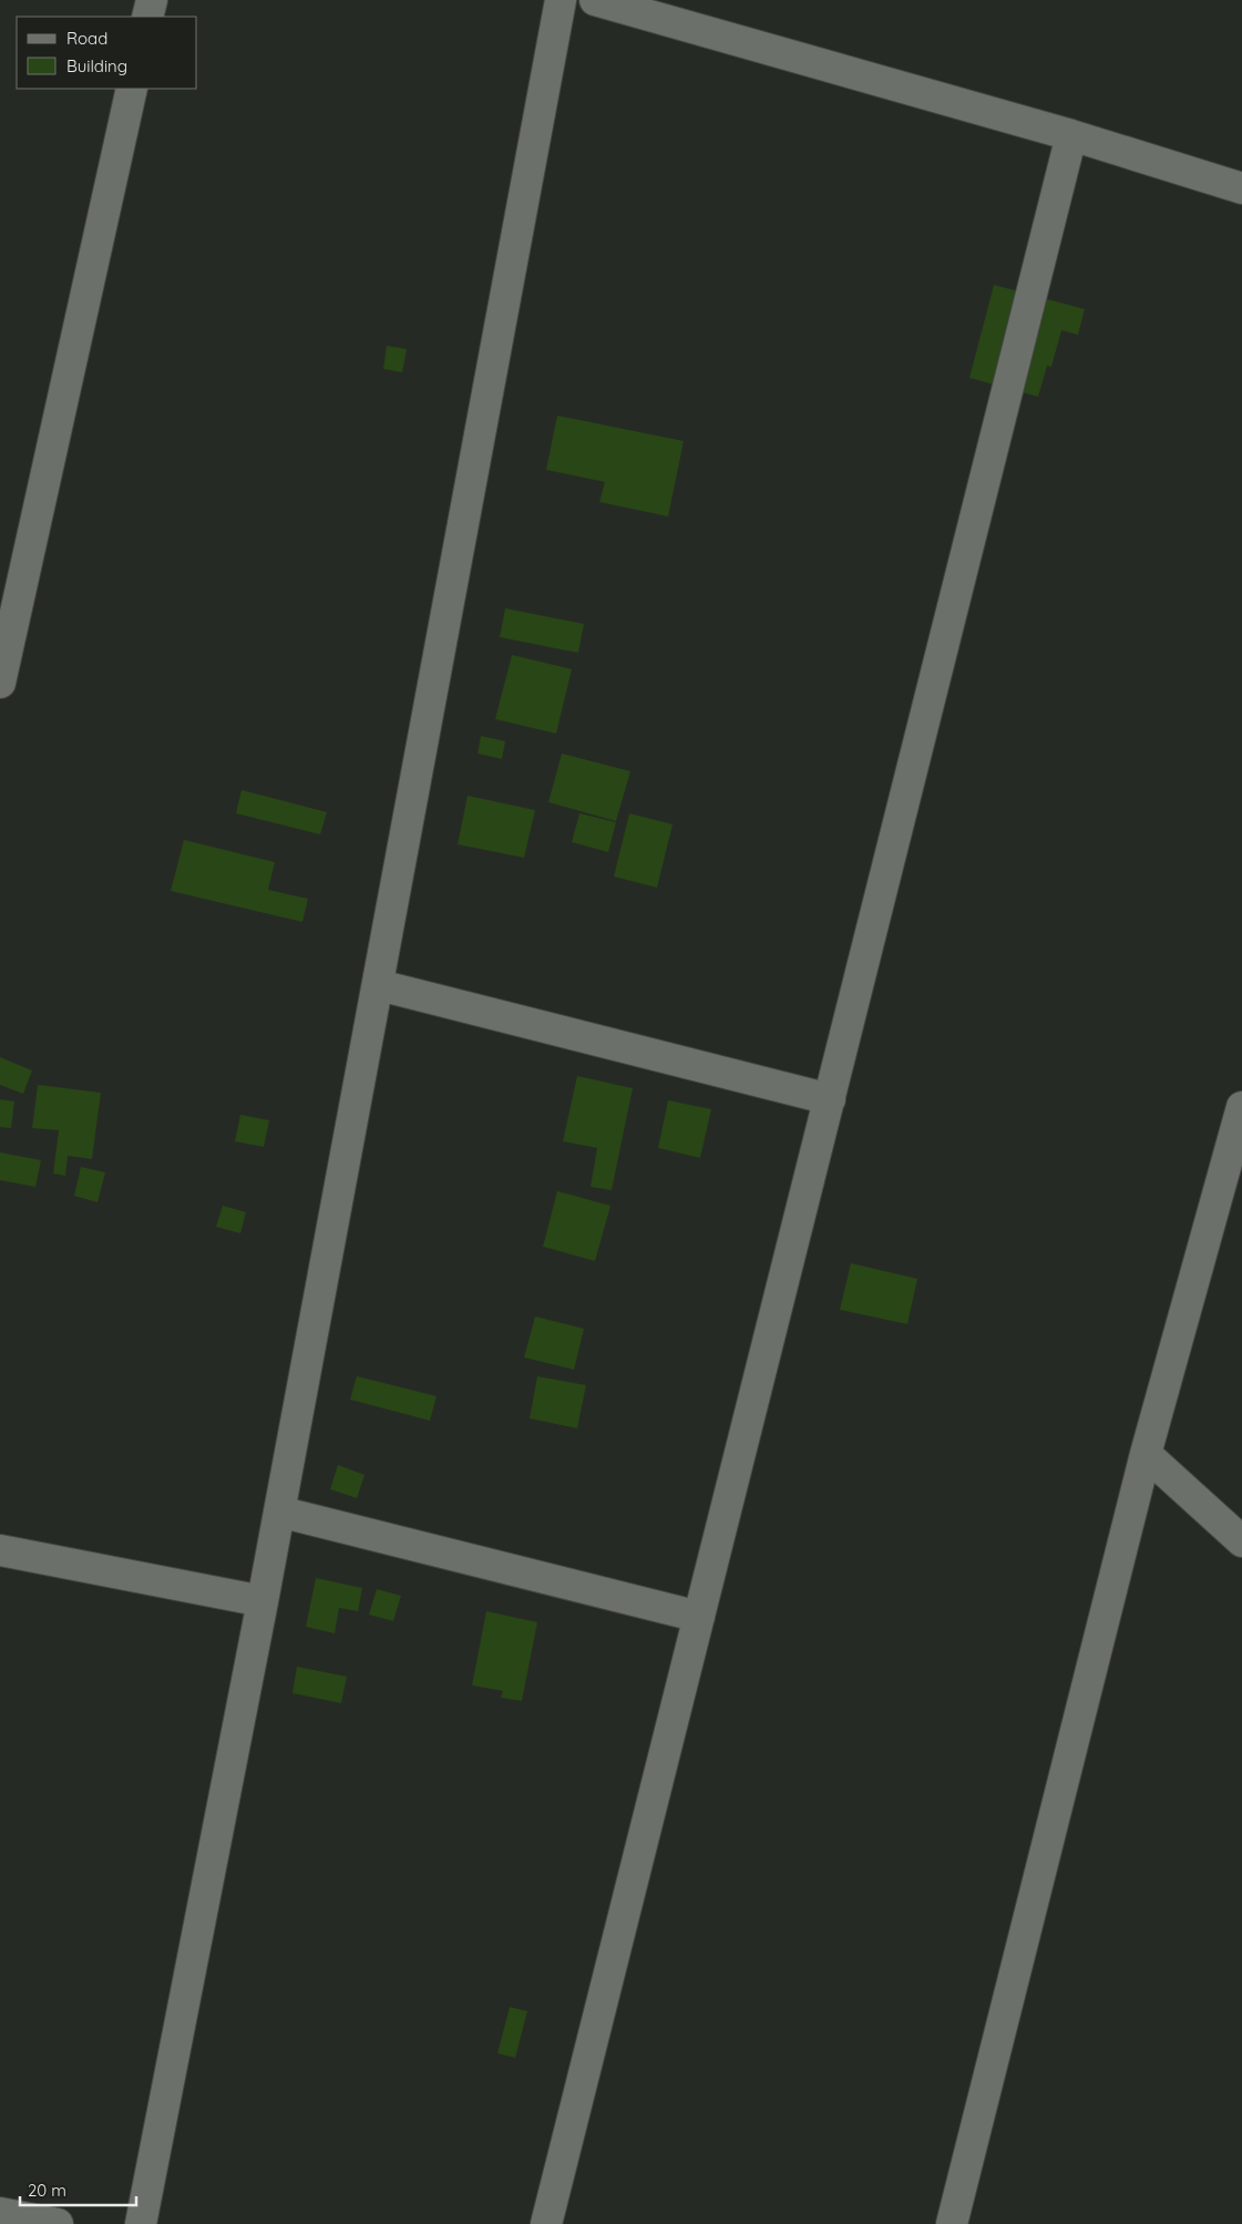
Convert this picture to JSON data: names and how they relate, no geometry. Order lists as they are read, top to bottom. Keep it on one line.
{"legend":["Road","Building"],"scale_bar":"20 m"}
